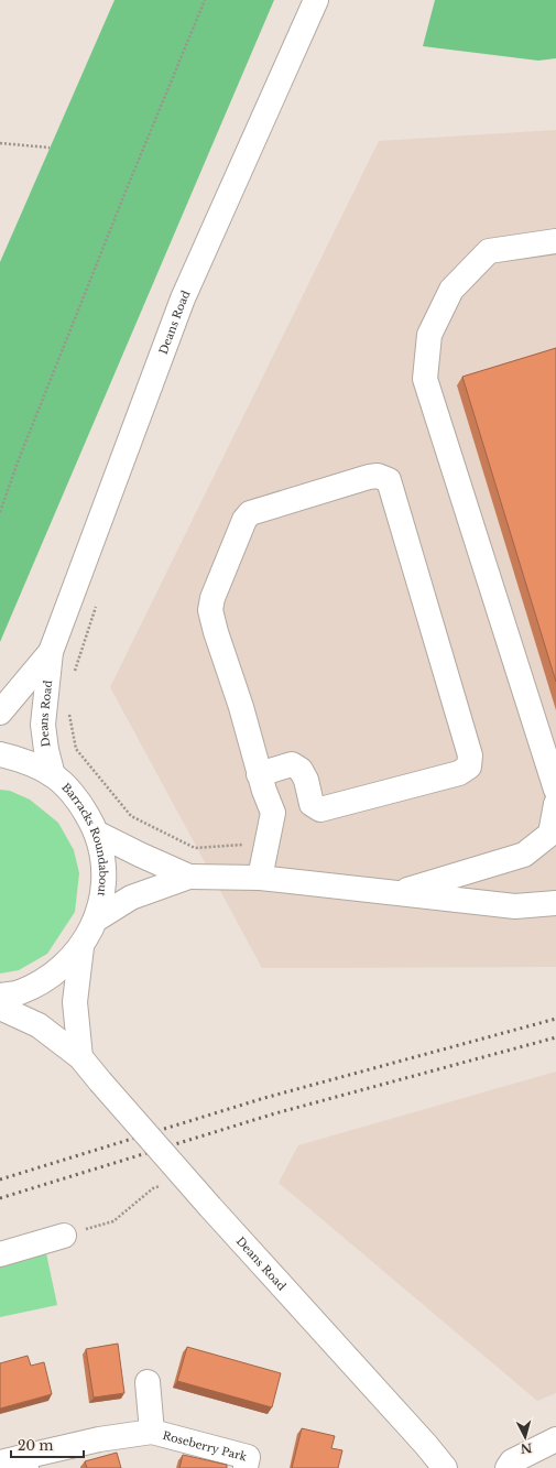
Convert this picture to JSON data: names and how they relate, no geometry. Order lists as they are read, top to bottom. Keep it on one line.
{"streets":{"street":["Deans Road","Barracks Roundabout","Roseberry Park"]},"crossings":[["Deans Road","Barracks Roundabout"]],"scale_bar":"20 m","north":"bottom"}
